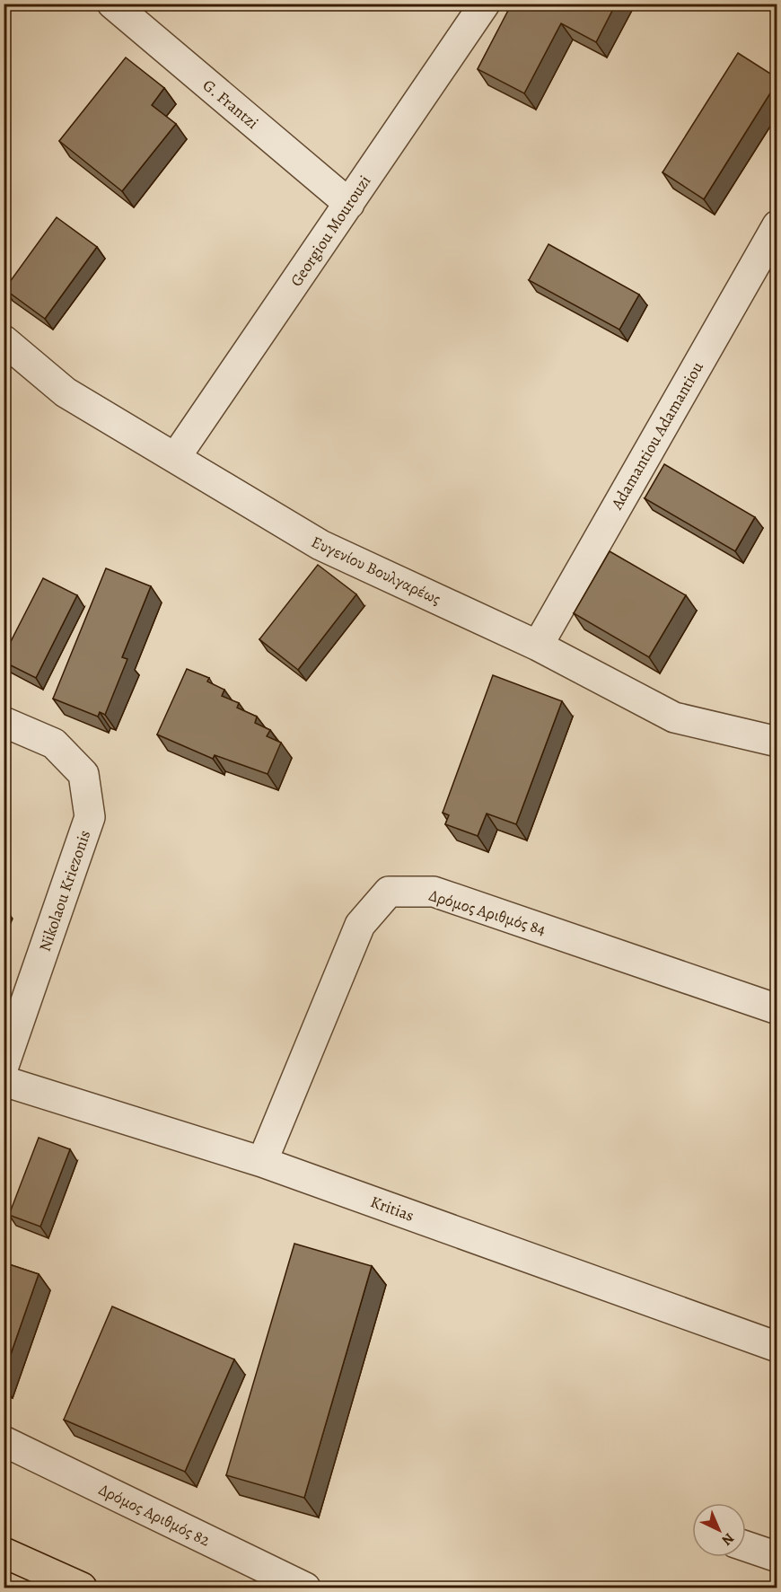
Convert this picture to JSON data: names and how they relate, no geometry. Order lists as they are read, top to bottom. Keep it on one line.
{"streets":{"street":["G. Frantzi","Georgiou Mourouzi","Adamantiou Adamantiou","Ευγενίου Βουλγαρέως","Nikolaou Kriezonis","Δρόμος Αριθμός 84","Kritias","Δρόμος Αριθμός 82"]},"crossings":[["G. Frantzi","Georgiou Mourouzi"],["Georgiou Mourouzi","Ευγενίου Βουλγαρέως"],["Adamantiou Adamantiou","Ευγενίου Βουλγαρέως"],["Δρόμος Αριθμός 84","Kritias"]],"north":"bottom right"}
